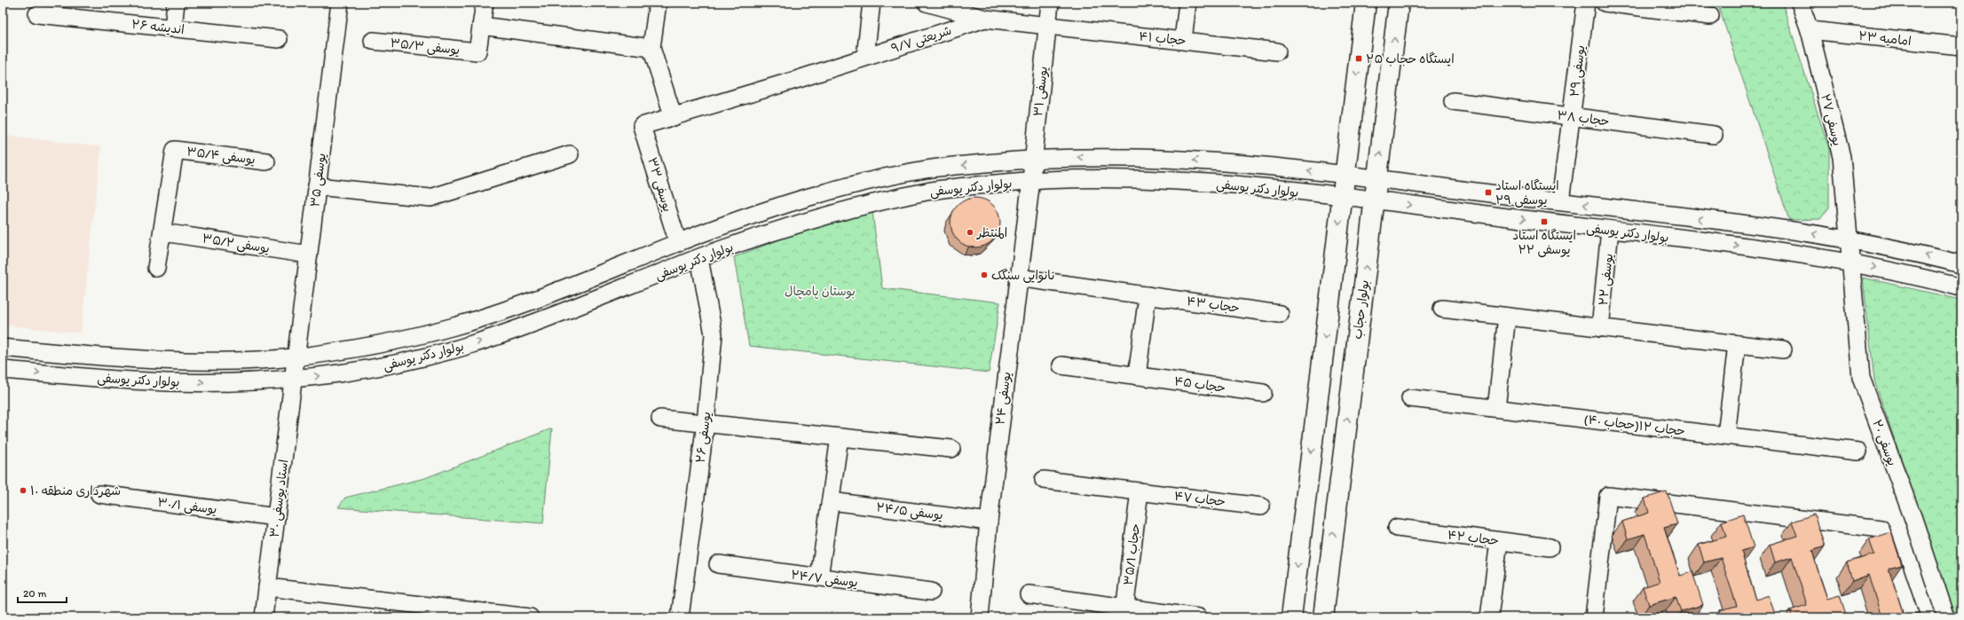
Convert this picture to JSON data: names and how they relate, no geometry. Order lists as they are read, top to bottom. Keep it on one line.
{"streets":{"main road":["بولوار حجاب"],"street":["اندیشه ۲۶","حجاب ۴۱","امامیه ۲۳","شریعتی ۹/۷","یوسفی ۳۵/۳","یوسفی ۲۹","یوسفی ۳۱","حجاب ۳۸","یوسفی ۲۷","یوسفی ۳۵/۴","یوسفی ۳۵","یوسفی ۳۳","بولوار دکتر یوسفی","یوسفی ۳۵/۲","یوسفی ۲۲","حجاب ۴۳","حجاب ۴۵","یوسفی ۲۴","حجاب ۱۲(حجاب ۴۰)","یوسفی ۲۶","یوسفی ۲۰","استاد یوسفی ۳۰","حجاب ۴۷","یوسفی ۳۰/۱","یوسفی ۲۴/۵","حجاب ۴۲","حجاب ۳۵/۱","یوسفی ۲۴/۷"]},"crossings":[["حجاب ۴۱","شریعتی ۹/۷"],["حجاب ۴۱","یوسفی ۳۱"],["امامیه ۲۳","یوسفی ۲۷"],["شریعتی ۹/۷","یوسفی ۳۱"],["شریعتی ۹/۷","یوسفی ۳۳"],["یوسفی ۲۹","حجاب ۳۸"],["یوسفی ۲۹","بولوار دکتر یوسفی"],["یوسفی ۳۱","بولوار دکتر یوسفی"],["یوسفی ۳۱","یوسفی ۲۴"],["یوسفی ۲۷","بولوار دکتر یوسفی"],["یوسفی ۲۷","یوسفی ۲۰"],["یوسفی ۳۵/۴","یوسفی ۳۵/۲"],["یوسفی ۳۵","بولوار دکتر یوسفی"],["یوسفی ۳۵","یوسفی ۳۵/۲"],["یوسفی ۳۵","استاد یوسفی ۳۰"],["یوسفی ۳۳","بولوار دکتر یوسفی"],["بولوار دکتر یوسفی","یوسفی ۲۲"],["بولوار دکتر یوسفی","بولوار حجاب"],["بولوار دکتر یوسفی","یوسفی ۲۴"],["بولوار دکتر یوسفی","یوسفی ۲۶"],["بولوار دکتر یوسفی","یوسفی ۲۰"],["بولوار دکتر یوسفی","استاد یوسفی ۳۰"],["حجاب ۴۳","یوسفی ۲۴"],["یوسفی ۲۴","یوسفی ۲۴/۵"],["استاد یوسفی ۳۰","یوسفی ۳۰/۱"],["حجاب ۴۷","حجاب ۳۵/۱"]],"parks":["بوستان پامچال"],"places":{"transit":["ایستگاه حجاب ۲۵","ایستگاه استاد یوسفی ۲۹","ایستگاه استاد یوسفی ۲۲"],"other":["المنتظر","نانوایی سنگک","شهرداری منطقه ۱۰"]},"scale_bar":"20 m"}
